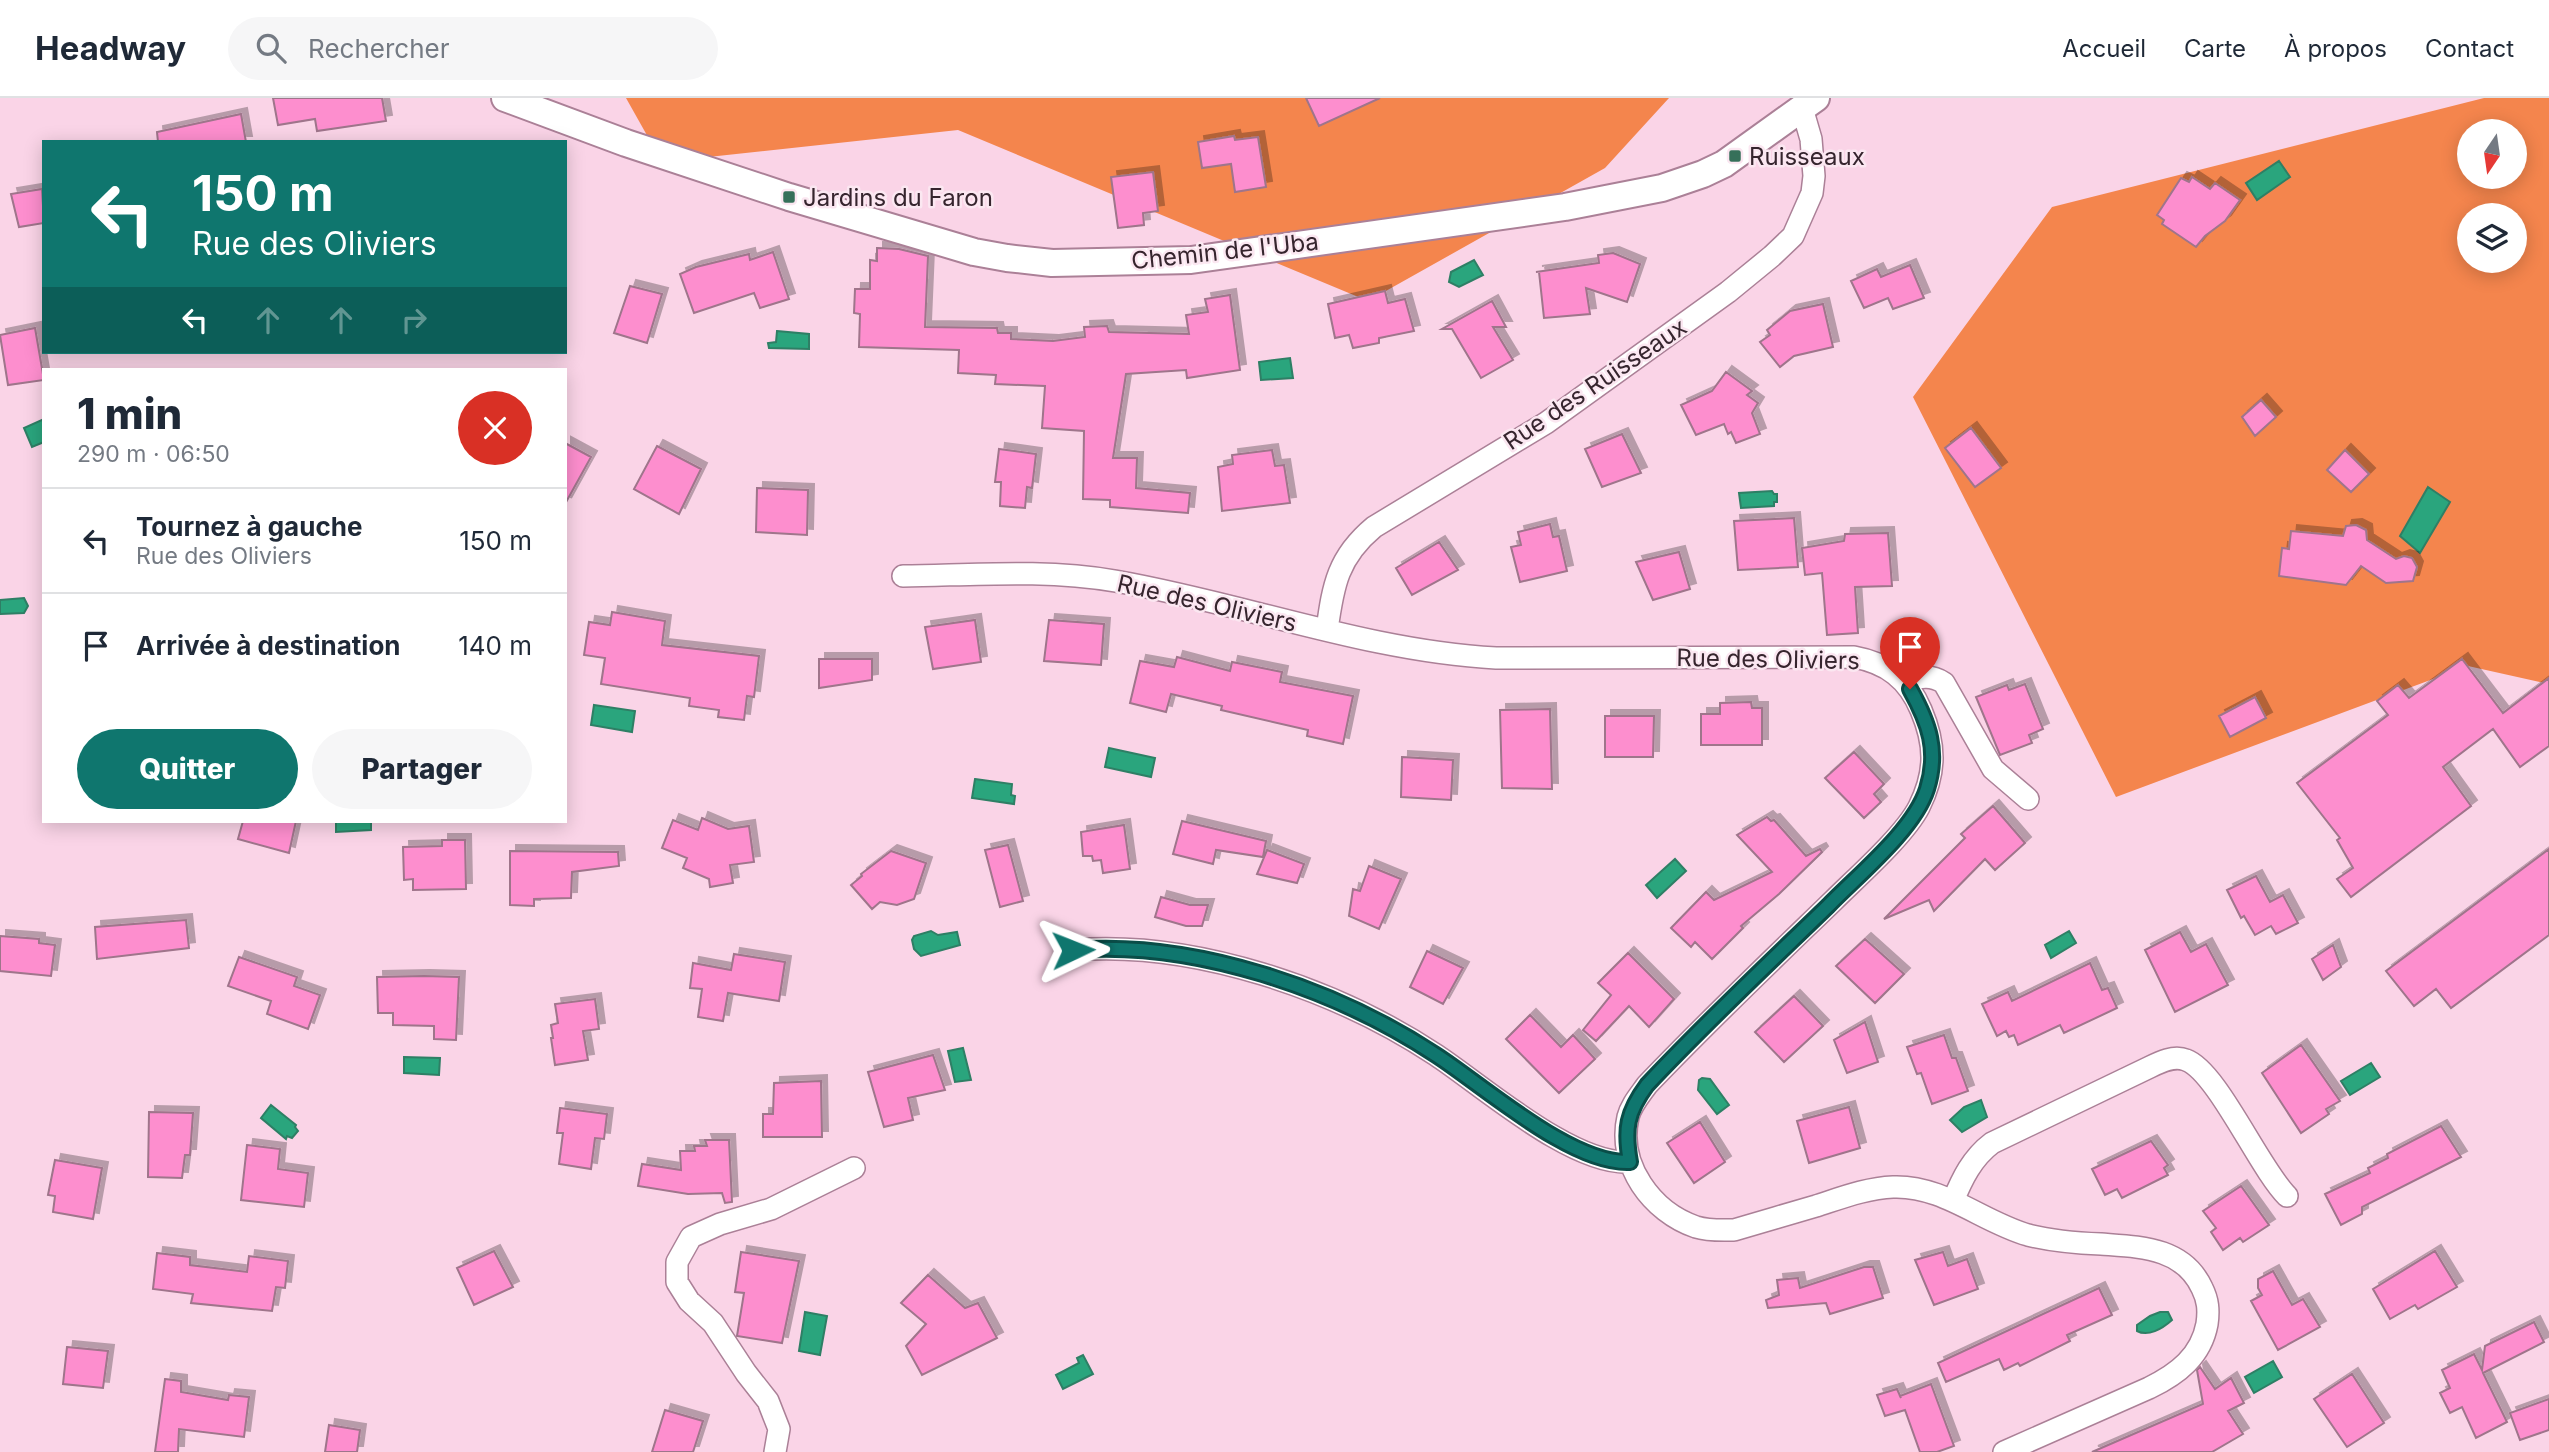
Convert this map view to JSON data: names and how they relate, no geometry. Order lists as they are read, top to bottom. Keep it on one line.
{"streets":{"street":["Chemin de l'Uba","Rue des Ruisseaux","Rue des Oliviers"]},"crossings":[["Chemin de l'Uba","Rue des Ruisseaux"],["Rue des Ruisseaux","Rue des Oliviers"]],"places":{"transit":["Ruisseaux","Jardins du Faron"]},"north":"bottom","page":{"header":"Headway","search":"Rechercher","nav":["Accueil","Carte","À propos","Contact"],"turn":["150 m","Rue des Oliviers"],"heading":["1 min","290 m · 06:50"],"list":[{"name":"Tournez à gauche","note":"Rue des Oliviers","value":"150 m"},{"name":"Arrivée à destination","value":"140 m"}],"buttons":["Quitter","Partager"]}}
